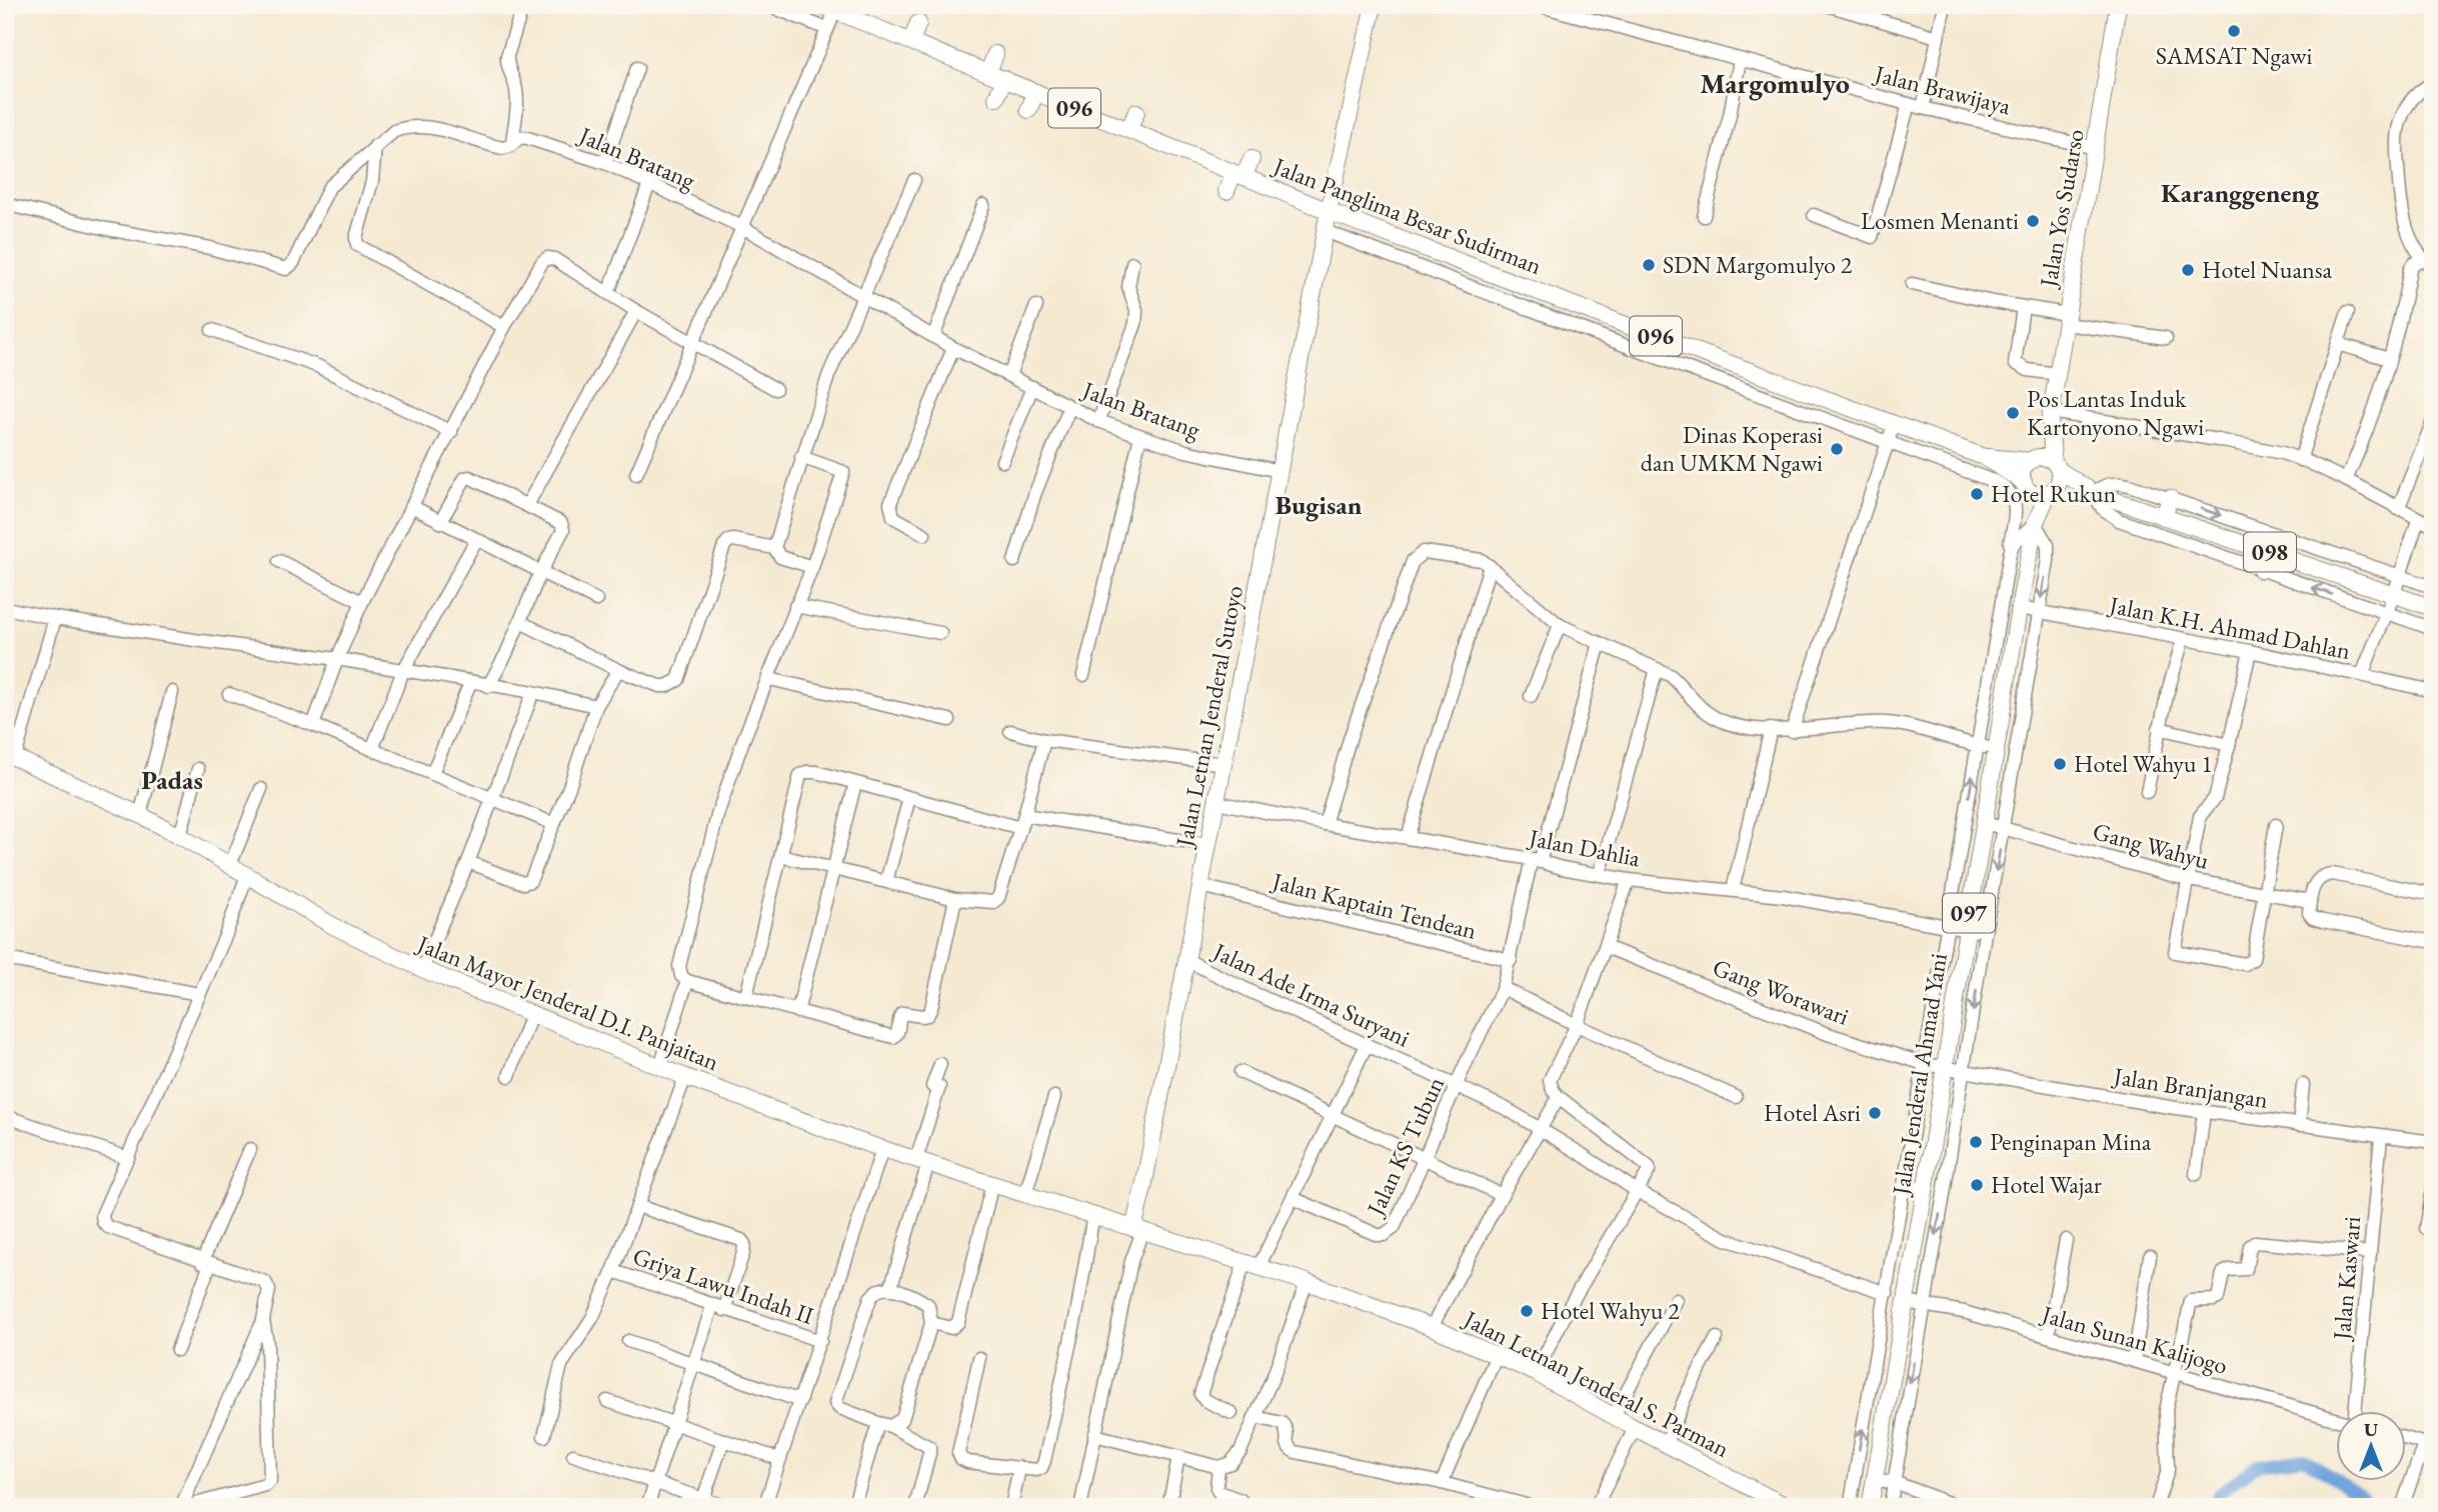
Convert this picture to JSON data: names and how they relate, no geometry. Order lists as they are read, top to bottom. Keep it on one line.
{"streets":{"main road":["096","Jalan Yos Sudarso","Jalan Panglima Besar Sudirman","098","Jalan Letnan Jenderal Sutoyo","097","Jalan Mayor Jenderal D.I. Panjaitan","Jalan Jenderal Ahmad Yani","Jalan Letnan Jenderal S. Parman"],"street":["Jalan Brawijaya","Jalan Bratang","Jalan K.H. Ahmad Dahlan","Gang Wahyu","Jalan Dahlia","Jalan Kaptain Tendean","Gang Worawari","Jalan Ade Irma Suryani","Jalan Branjangan","Jalan KS Tubun","Jalan Kaswari","Griya Lawu Indah II","Jalan Sunan Kalijogo"]},"crossings":[["Jalan Brawijaya","Jalan Yos Sudarso"],["Jalan Bratang","Jalan Letnan Jenderal Sutoyo"],["Jalan Yos Sudarso","Jalan Panglima Besar Sudirman"],["Jalan Yos Sudarso","098"],["Jalan Yos Sudarso","Jalan Jenderal Ahmad Yani"],["Jalan Panglima Besar Sudirman","098"],["Jalan Panglima Besar Sudirman","Jalan Letnan Jenderal Sutoyo"],["Jalan Panglima Besar Sudirman","Jalan Jenderal Ahmad Yani"],["098","Jalan Jenderal Ahmad Yani"],["Jalan K.H. Ahmad Dahlan","Jalan Jenderal Ahmad Yani"],["Jalan Letnan Jenderal Sutoyo","Jalan Dahlia"],["Jalan Letnan Jenderal Sutoyo","Jalan Kaptain Tendean"],["Jalan Letnan Jenderal Sutoyo","Jalan Ade Irma Suryani"],["Jalan Letnan Jenderal Sutoyo","Jalan Mayor Jenderal D.I. Panjaitan"],["Jalan Letnan Jenderal Sutoyo","Jalan Letnan Jenderal S. Parman"],["Gang Wahyu","Jalan Jenderal Ahmad Yani"],["Jalan Dahlia","Jalan Jenderal Ahmad Yani"],["Gang Worawari","Jalan Jenderal Ahmad Yani"],["Gang Worawari","Jalan Branjangan"],["Jalan Ade Irma Suryani","Jalan KS Tubun"],["Jalan Mayor Jenderal D.I. Panjaitan","Jalan Letnan Jenderal S. Parman"],["Jalan Jenderal Ahmad Yani","Jalan Branjangan"],["Jalan Jenderal Ahmad Yani","Jalan Sunan Kalijogo"],["Jalan Branjangan","Jalan Kaswari"]],"districts":["Margomulyo","Karanggeneng","Bugisan","Padas"],"places":["SAMSAT Ngawi","Losmen Menanti","SDN Margomulyo 2","Hotel Nuansa","Pos Lantas Induk Kartonyono Ngawi","Dinas Koperasi dan UMKM Ngawi","Hotel Rukun","Hotel Wahyu 1","Hotel Asri","Penginapan Mina","Hotel Wajar","Hotel Wahyu 2"],"north":"top"}
